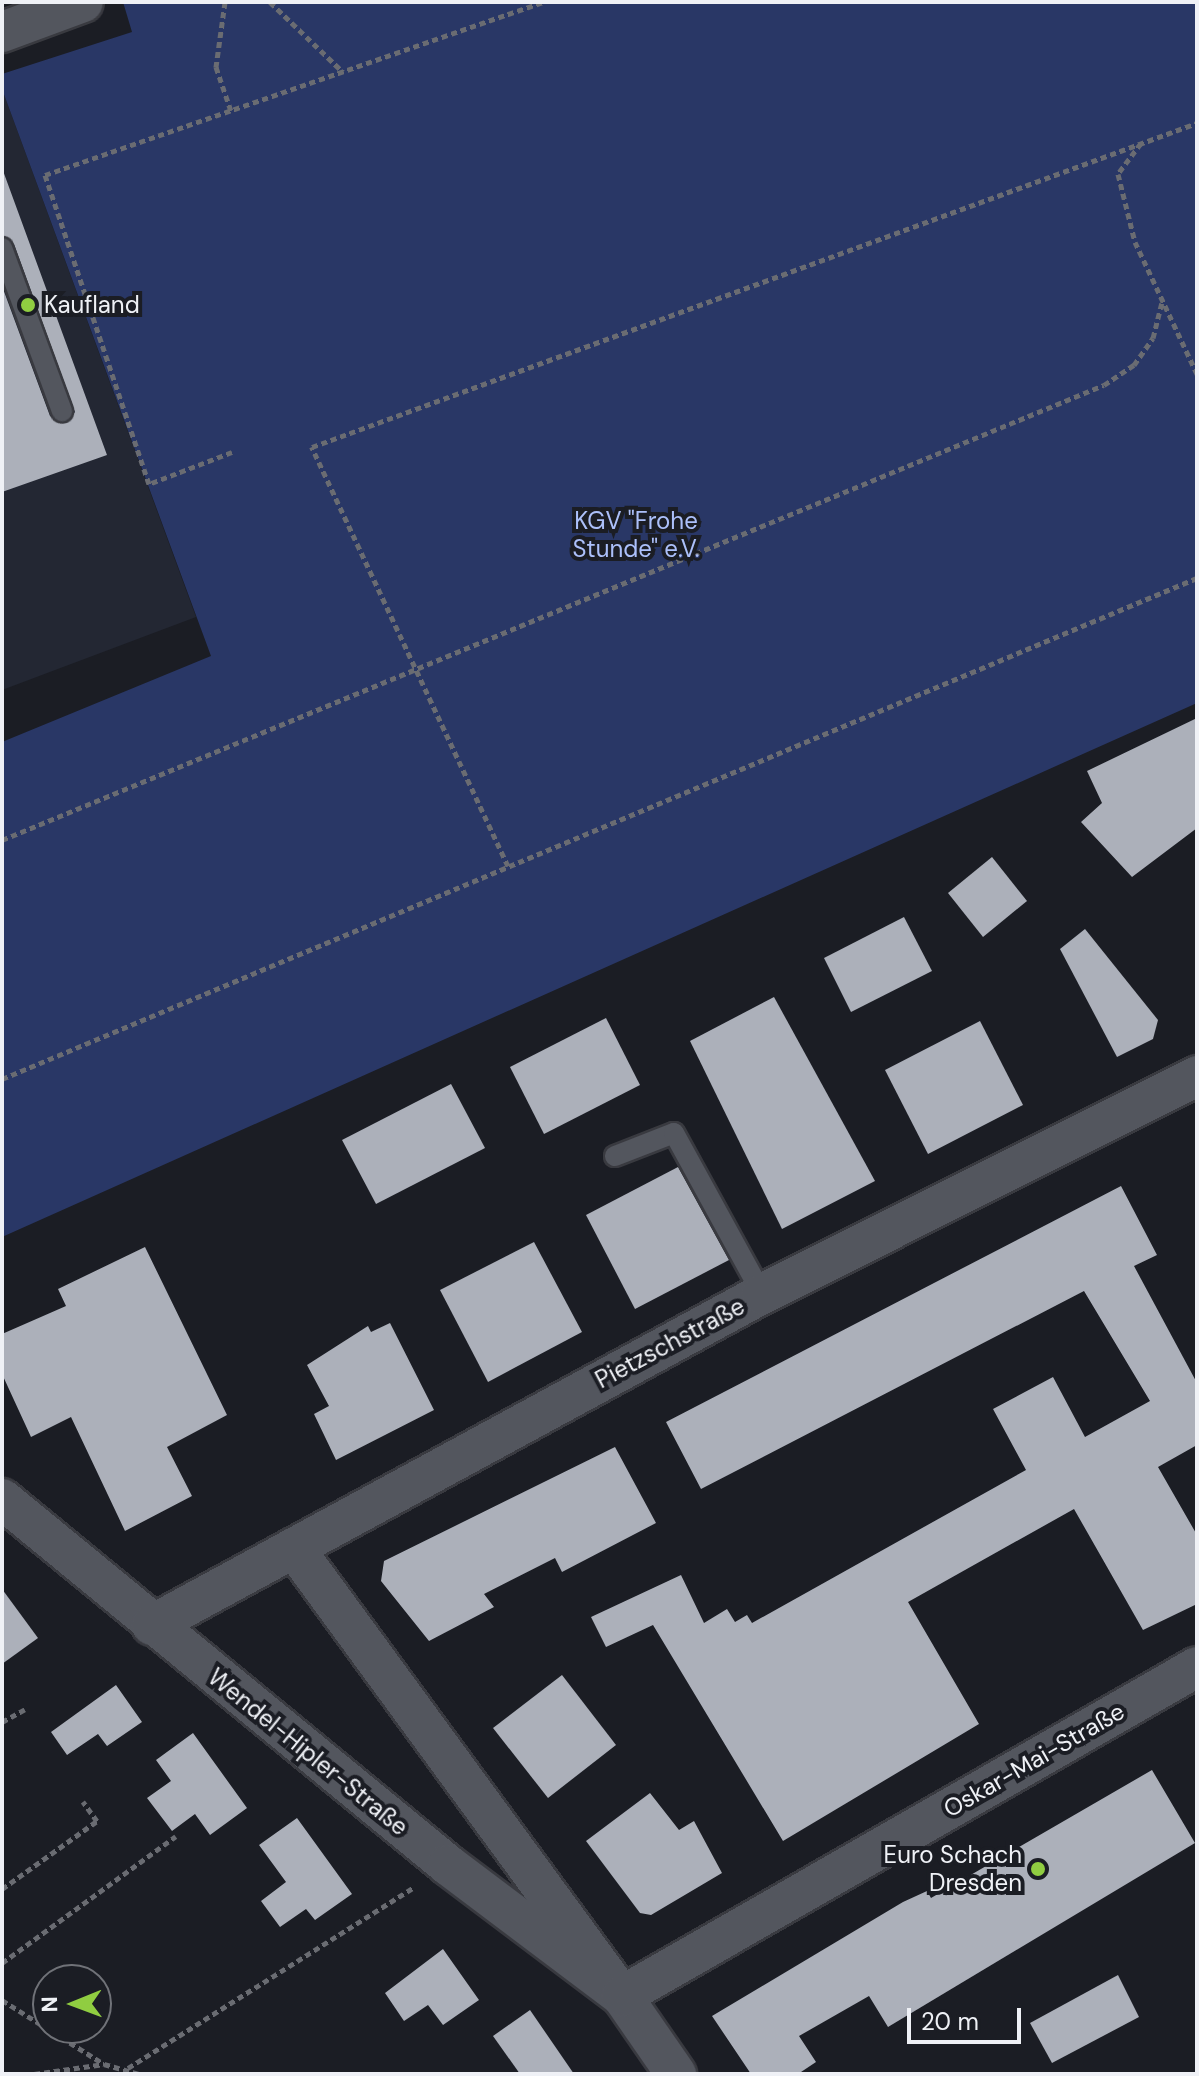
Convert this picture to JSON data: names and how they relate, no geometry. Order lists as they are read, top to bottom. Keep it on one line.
{"streets":{"street":["Pietzschstraße","Wendel-Hipler-Straße","Oskar-Mai-Straße"]},"crossings":[["Pietzschstraße","Wendel-Hipler-Straße"],["Wendel-Hipler-Straße","Oskar-Mai-Straße"]],"parks":["KGV \"Frohe Stunde\" e.V."],"places":["Kaufland","Euro Schach Dresden"],"scale_bar":"20 m","north":"left"}
